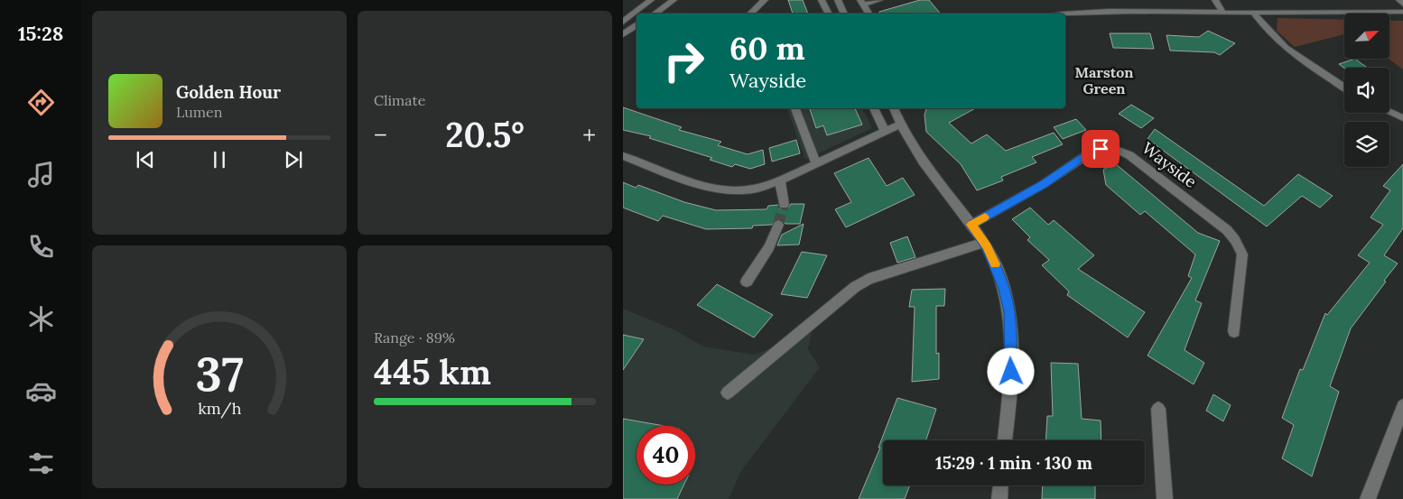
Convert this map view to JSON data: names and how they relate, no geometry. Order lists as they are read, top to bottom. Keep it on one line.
{"streets":{"street":["Wayside"]},"districts":["Marston Green"],"north":"top right","page":{"tabs":"15:28","tile":["Climate",["Range · 89%","445 km"]],"turn":["60 m","Wayside"],"song":["Golden Hour","Lumen"],"heat":["−","20.5°","+"],"limit":"40","trip":"15:29 · 1 min · 130 m","gauge":["37","km/h"]}}
